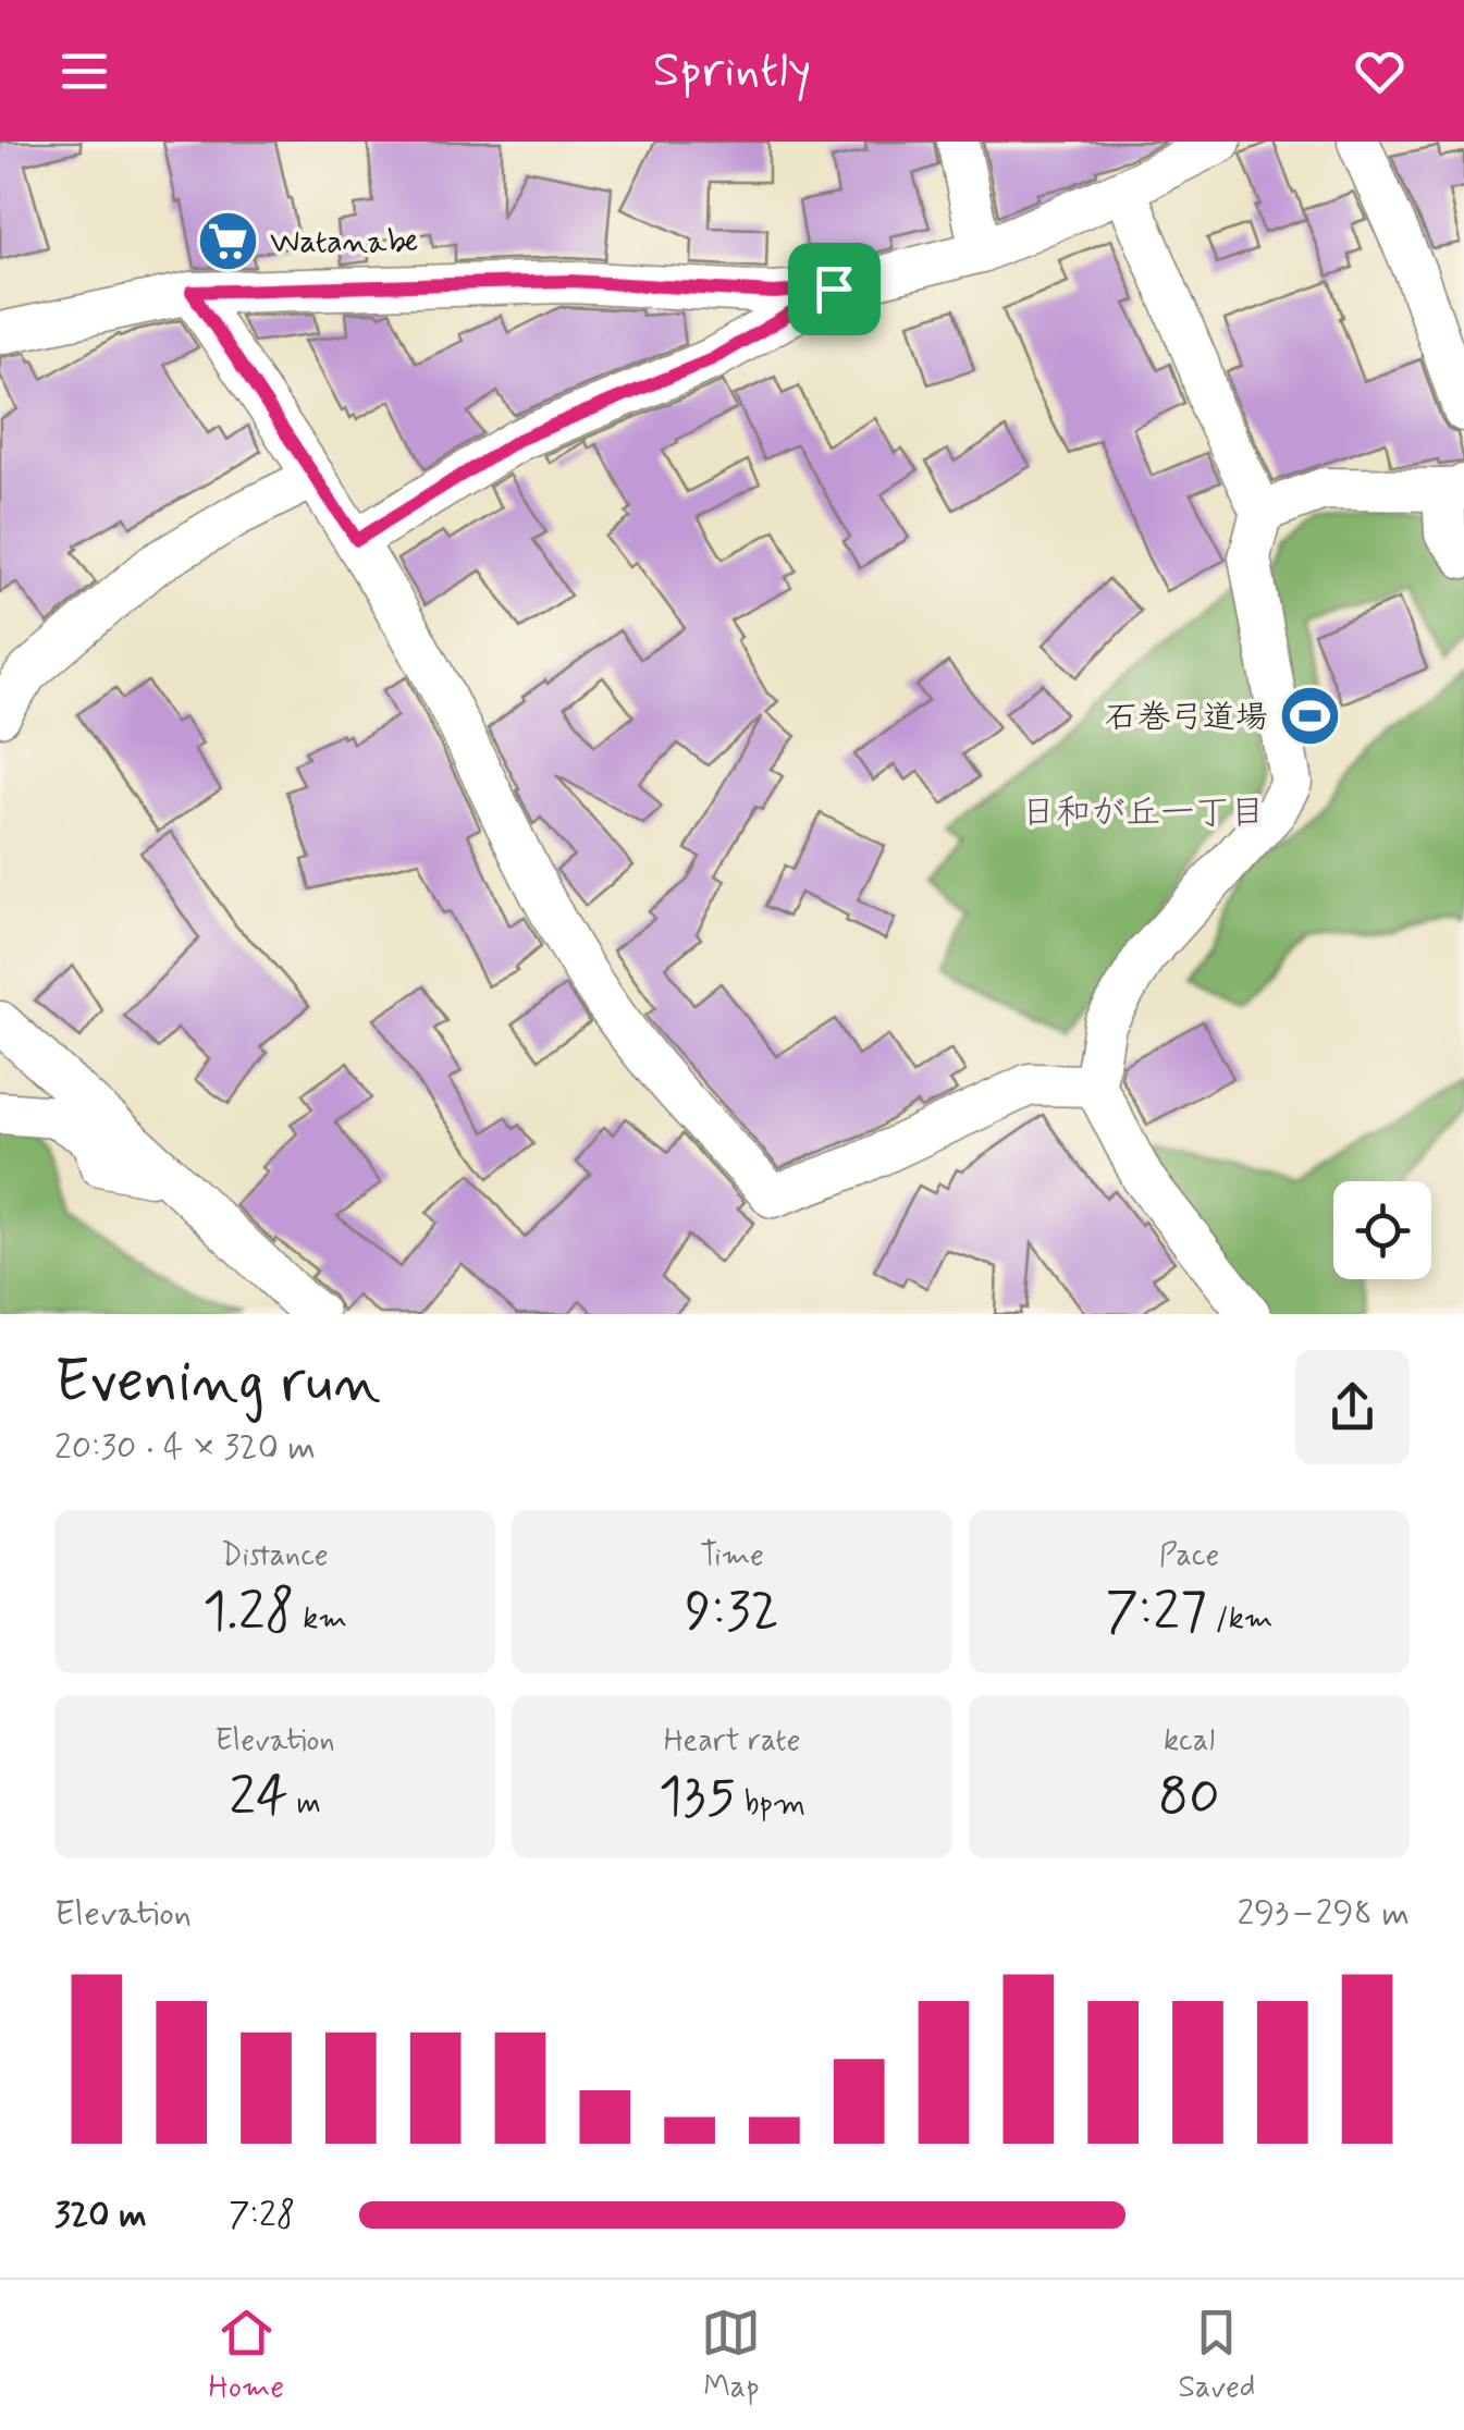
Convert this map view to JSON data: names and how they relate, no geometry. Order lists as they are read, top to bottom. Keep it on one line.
{"districts":["日和が丘一丁目"],"places":{"supermarket":["Watanabe"],"sports":["石巻弓道場"]},"page":{"header":"Sprintly","heading":["Evening run","20:30 · 4 × 320 m"],"stats":[["Distance","1.28 km"],["Time","9:32"],["Pace","7:27 /km"],["Elevation","24 m"],["Heart rate","135 bpm"],["kcal","80"]],"chart":["Elevation","293–298 m"],"list":[{"name":"320 m","note":"7:28"}],"tabs":["Home","Map","Saved"]}}
